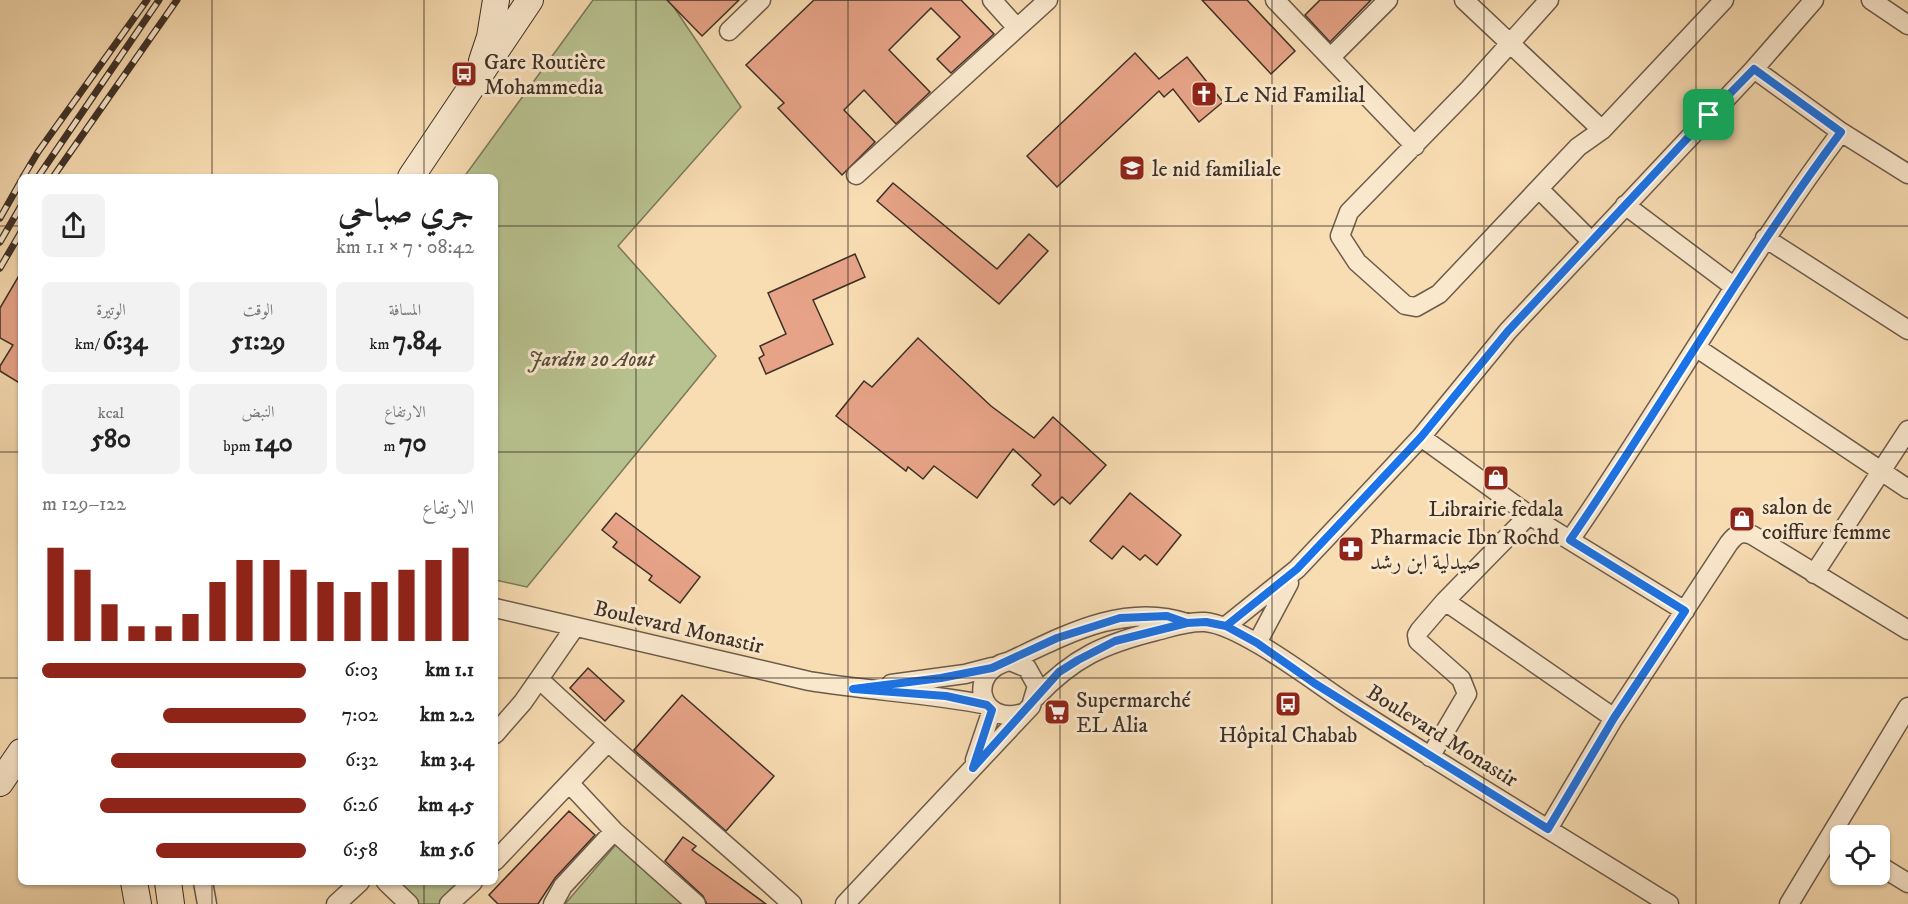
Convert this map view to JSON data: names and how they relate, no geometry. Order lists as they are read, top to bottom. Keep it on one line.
{"streets":{"street":["Boulevard Monastir"]},"parks":["Jardin 20 Aout"],"places":{"bus stop":["Gare Routière Mohammedia","Hôpital Chabab"],"church":["Le Nid Familial"],"school or university":["le nid familiale"],"shop":["Librairie fedala","salon de coiffure femme"],"pharmacy":["Pharmacie Ibn Rochd صيدلية ابن رشد"],"supermarket":["Supermarché EL Alia"]},"page":{"heading":["جري صباحي","08:42 · 7 × 1.1 km"],"stats":[["المسافة","7.84 km"],["الوقت","51:29"],["الوتيرة","6:34 /km"],["الارتفاع","70 m"],["النبض","140 bpm"],["kcal","580"]],"chart":["الارتفاع","122–129 m"],"list":[{"name":"1.1 km","note":"6:03"},{"name":"2.2 km","note":"7:02"},{"name":"3.4 km","note":"6:32"},{"name":"4.5 km","note":"6:26"},{"name":"5.6 km","note":"6:58"}]}}
